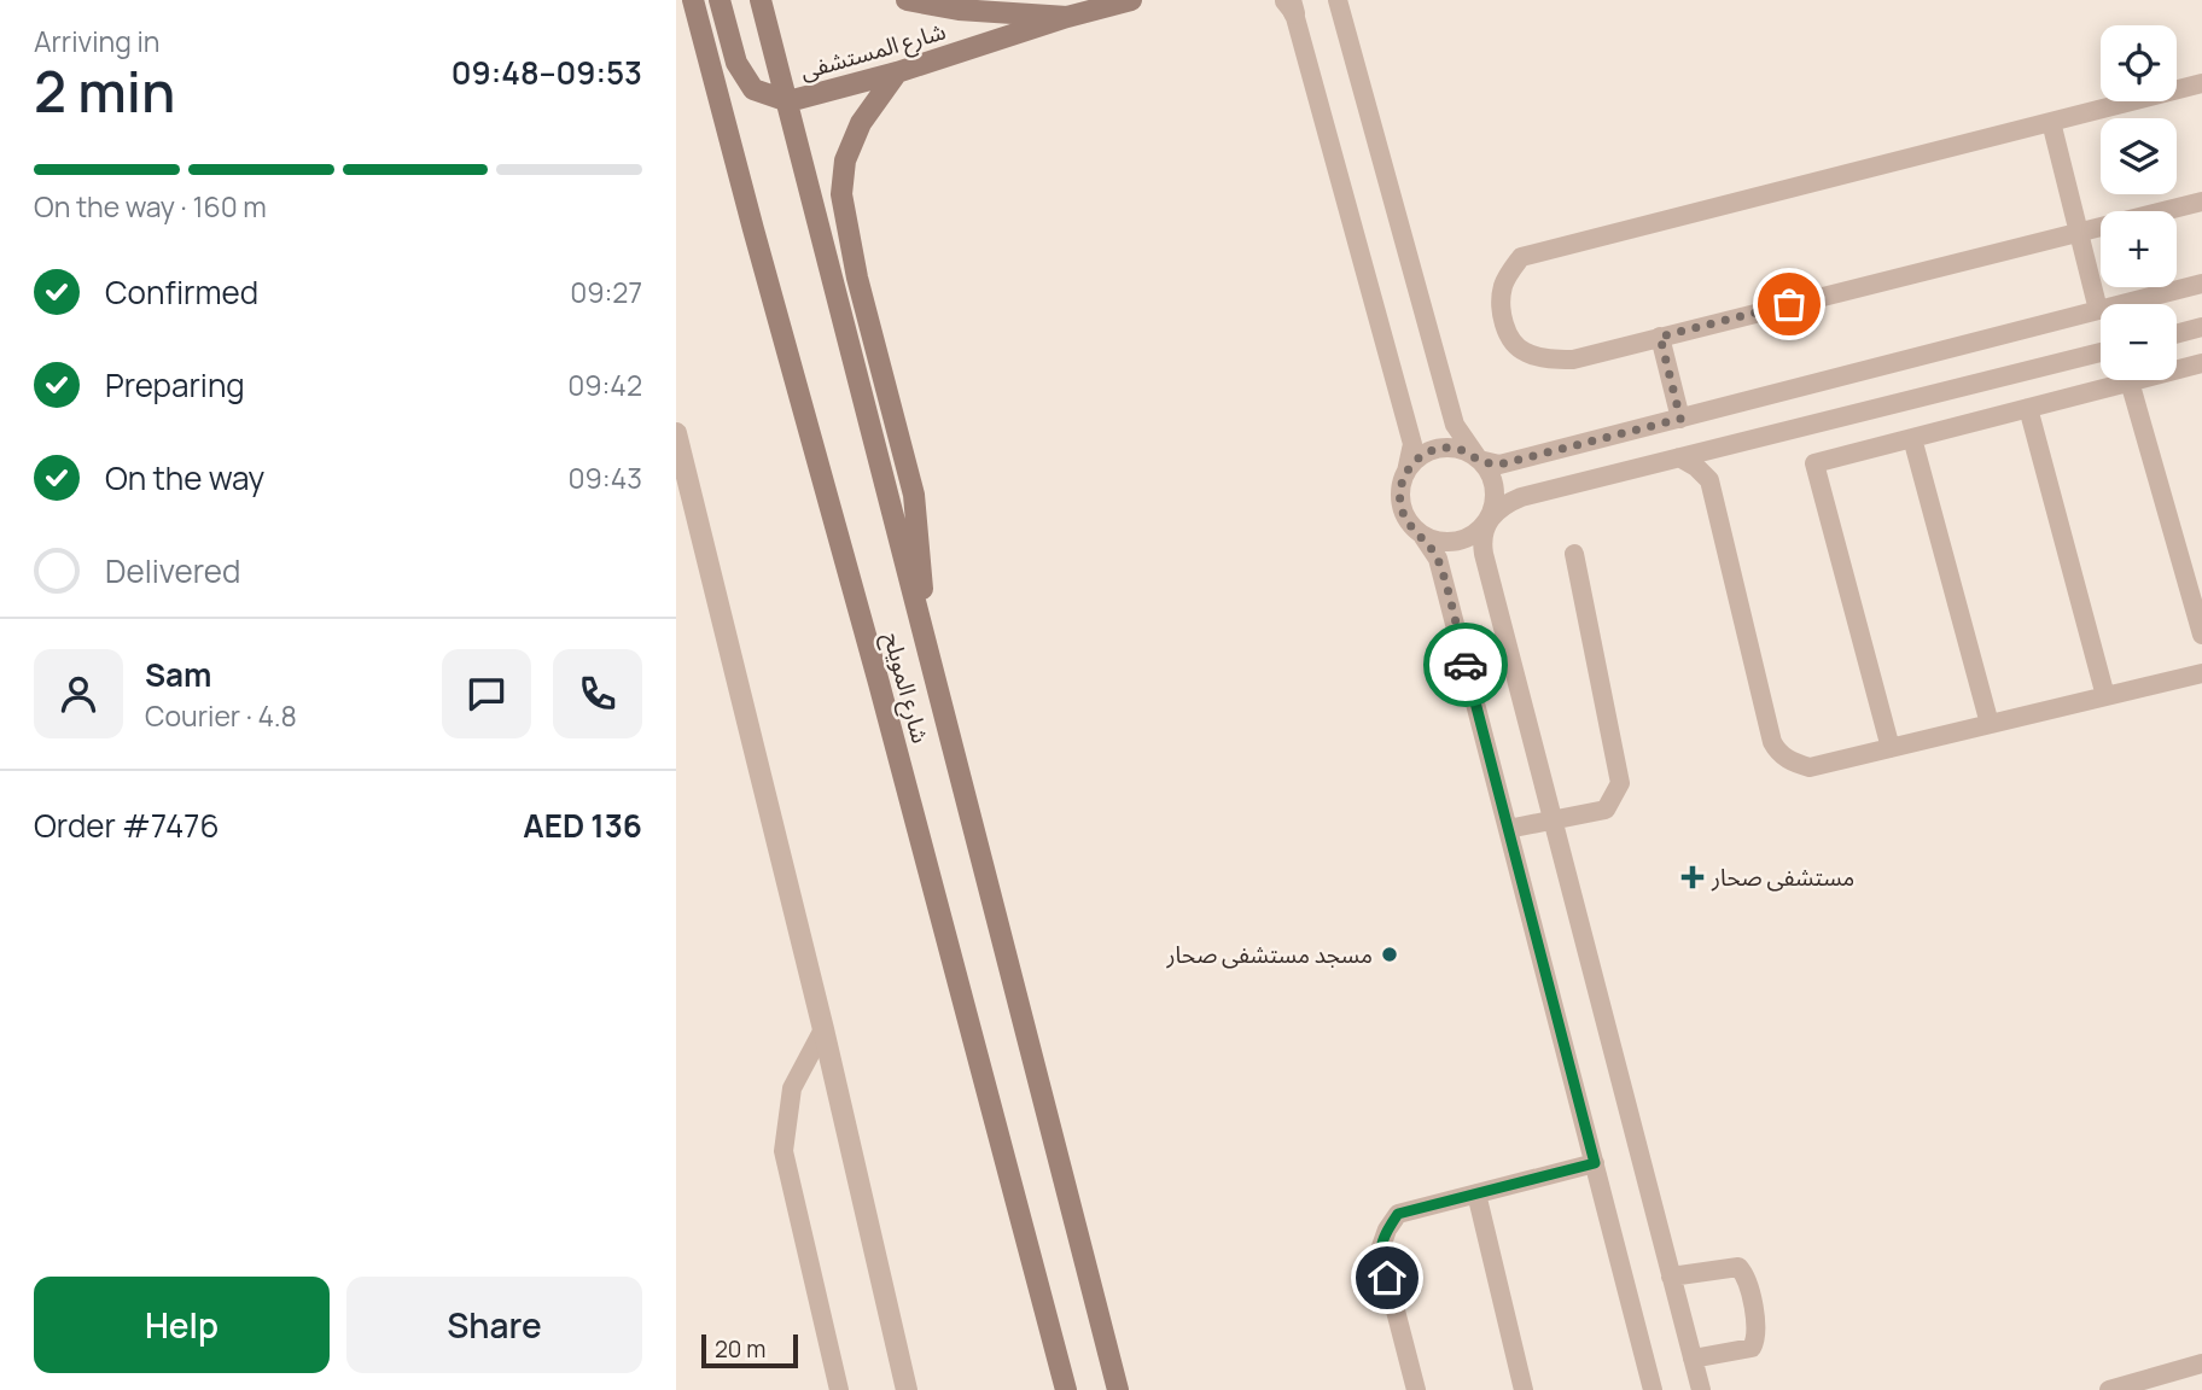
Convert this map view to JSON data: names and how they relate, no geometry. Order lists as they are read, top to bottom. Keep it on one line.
{"streets":{"main road":["شارع المستشفى","شارع المويلح"]},"crossings":[["شارع المستشفى","شارع المويلح"]],"places":{"health":["مستشفى صحار"],"other":["مسجد مستشفى صحار"]},"scale_bar":"20 m","page":{"heading":["2 min","Arriving in","09:48–09:53"],"panel":["Sam","Courier · 4.8","Order #7476","AED 136"],"map_buttons":["+","−"],"bar":"On the way · 160 m","list":[["Confirmed","09:27"],["Preparing","09:42"],["On the way","09:43"],"Delivered"],"buttons":["Help","Share"],"scale":"20 m"}}
